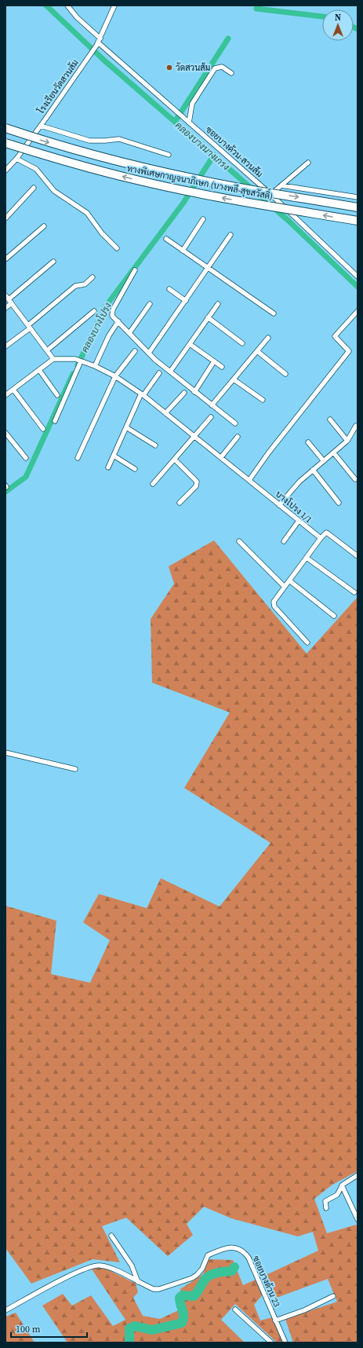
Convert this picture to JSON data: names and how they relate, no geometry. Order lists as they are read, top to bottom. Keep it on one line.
{"streets":{"highway":["ทางพิเศษกาญจนาภิเษก (บางพลี-สุขสวัสดิ์)"],"street":["โรงเรียนวัดสวนส้ม","ซอยบางด้วน-สวนส้ม","บางโปรง 1/1","ซอยบางด้วน 23"]},"crossings":[["โรงเรียนวัดสวนส้ม","ซอยบางด้วน-สวนส้ม"]],"water":["คลองบางนางเกรง","คลองบางโปรง"],"places":["วัดสวนส้ม"],"scale_bar":"100 m","north":"top"}
